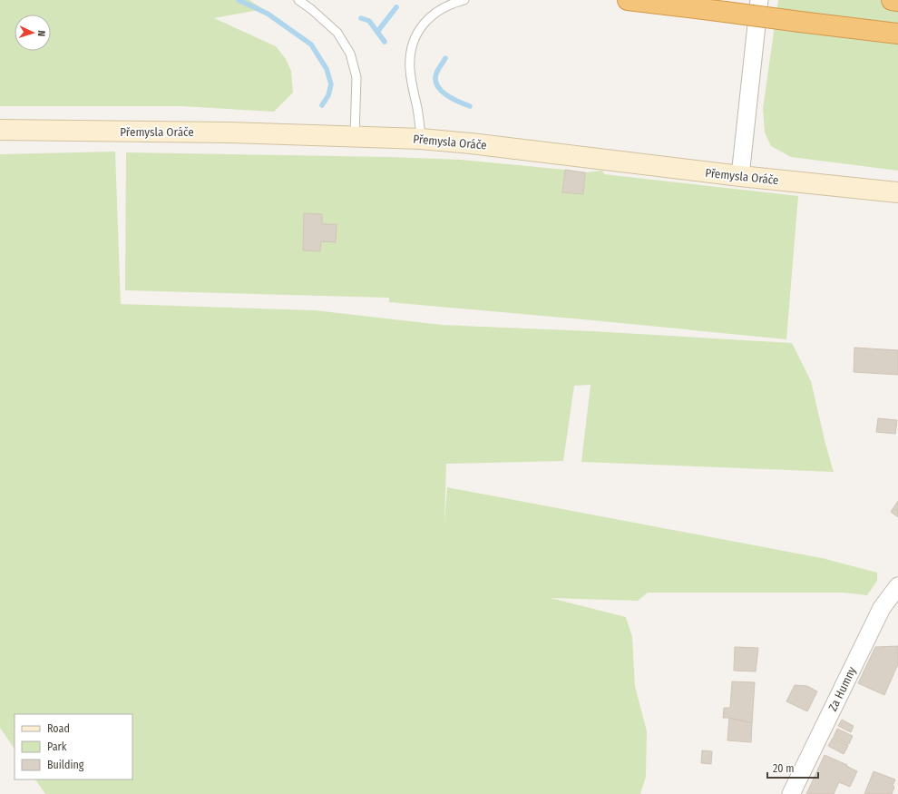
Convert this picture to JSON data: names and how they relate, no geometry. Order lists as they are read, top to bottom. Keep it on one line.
{"streets":{"main road":["Přemysla Oráče"],"street":["Za Humny"]},"legend":["Road","Park","Building"],"scale_bar":"20 m","north":"right"}
